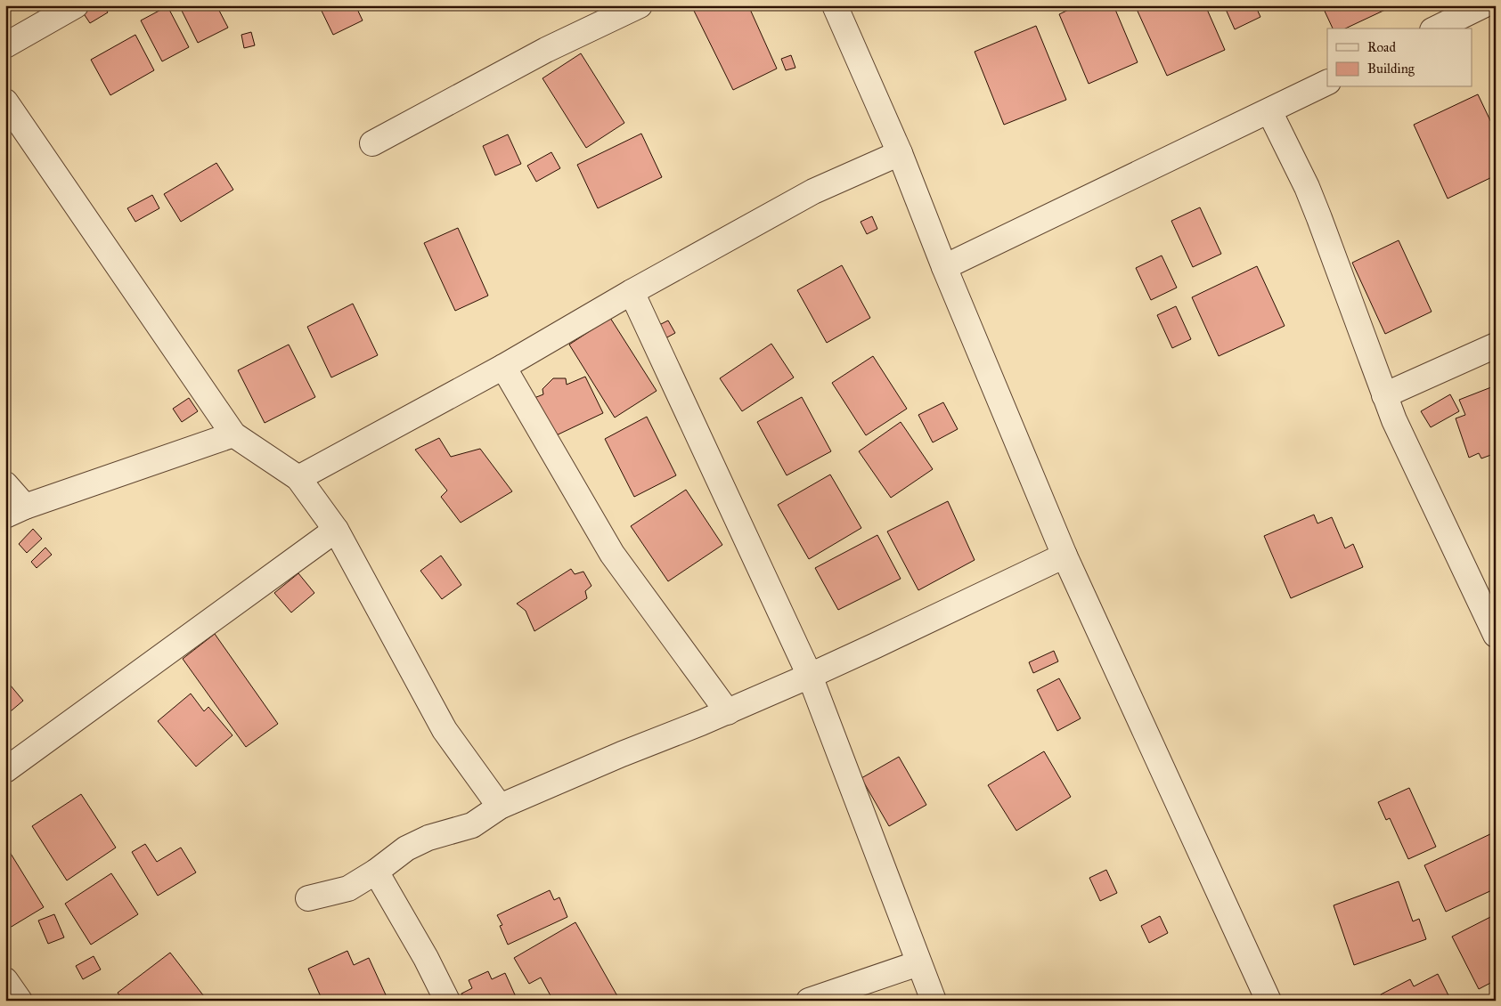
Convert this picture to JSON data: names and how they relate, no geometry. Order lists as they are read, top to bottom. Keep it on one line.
{"legend":["Road","Building"]}
